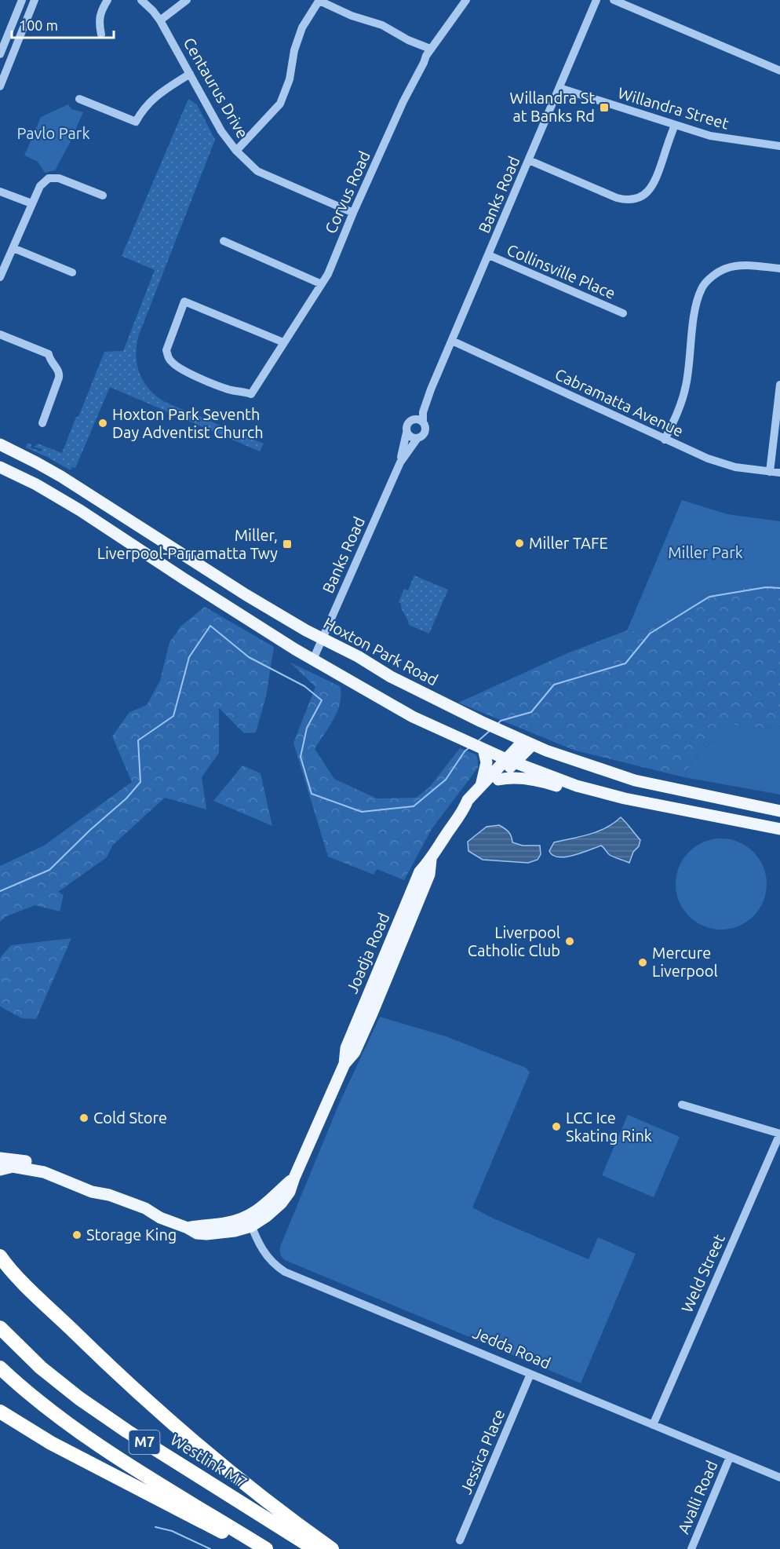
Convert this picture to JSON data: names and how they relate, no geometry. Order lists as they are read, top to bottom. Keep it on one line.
{"streets":{"highway":["M7","Westlink M7"],"main road":["Hoxton Park Road","Joadja Road"],"street":["Centaurus Drive","Willandra Street","Corvus Road","Banks Road","Collinsville Place","Cabramatta Avenue","Weld Street","Jedda Road","Jessica Place","Avalli Road"]},"crossings":[["Centaurus Drive","Corvus Road"],["Willandra Street","Banks Road"],["Banks Road","Collinsville Place"],["Banks Road","Cabramatta Avenue"],["Banks Road","Hoxton Park Road"],["Hoxton Park Road","Joadja Road"],["Joadja Road","Jedda Road"],["Weld Street","Jedda Road"],["Jedda Road","Jessica Place"],["Jedda Road","Avalli Road"]],"parks":["Pavlo Park","Miller Park"],"places":{"transit":["Willandra St at Banks Rd","Miller, Liverpool-Parramatta Twy"],"other":["Hoxton Park Seventh Day Adventist Church","Miller TAFE","Liverpool Catholic Club","Mercure Liverpool","Cold Store","LCC Ice Skating Rink","Storage King"]},"scale_bar":"100 m"}
